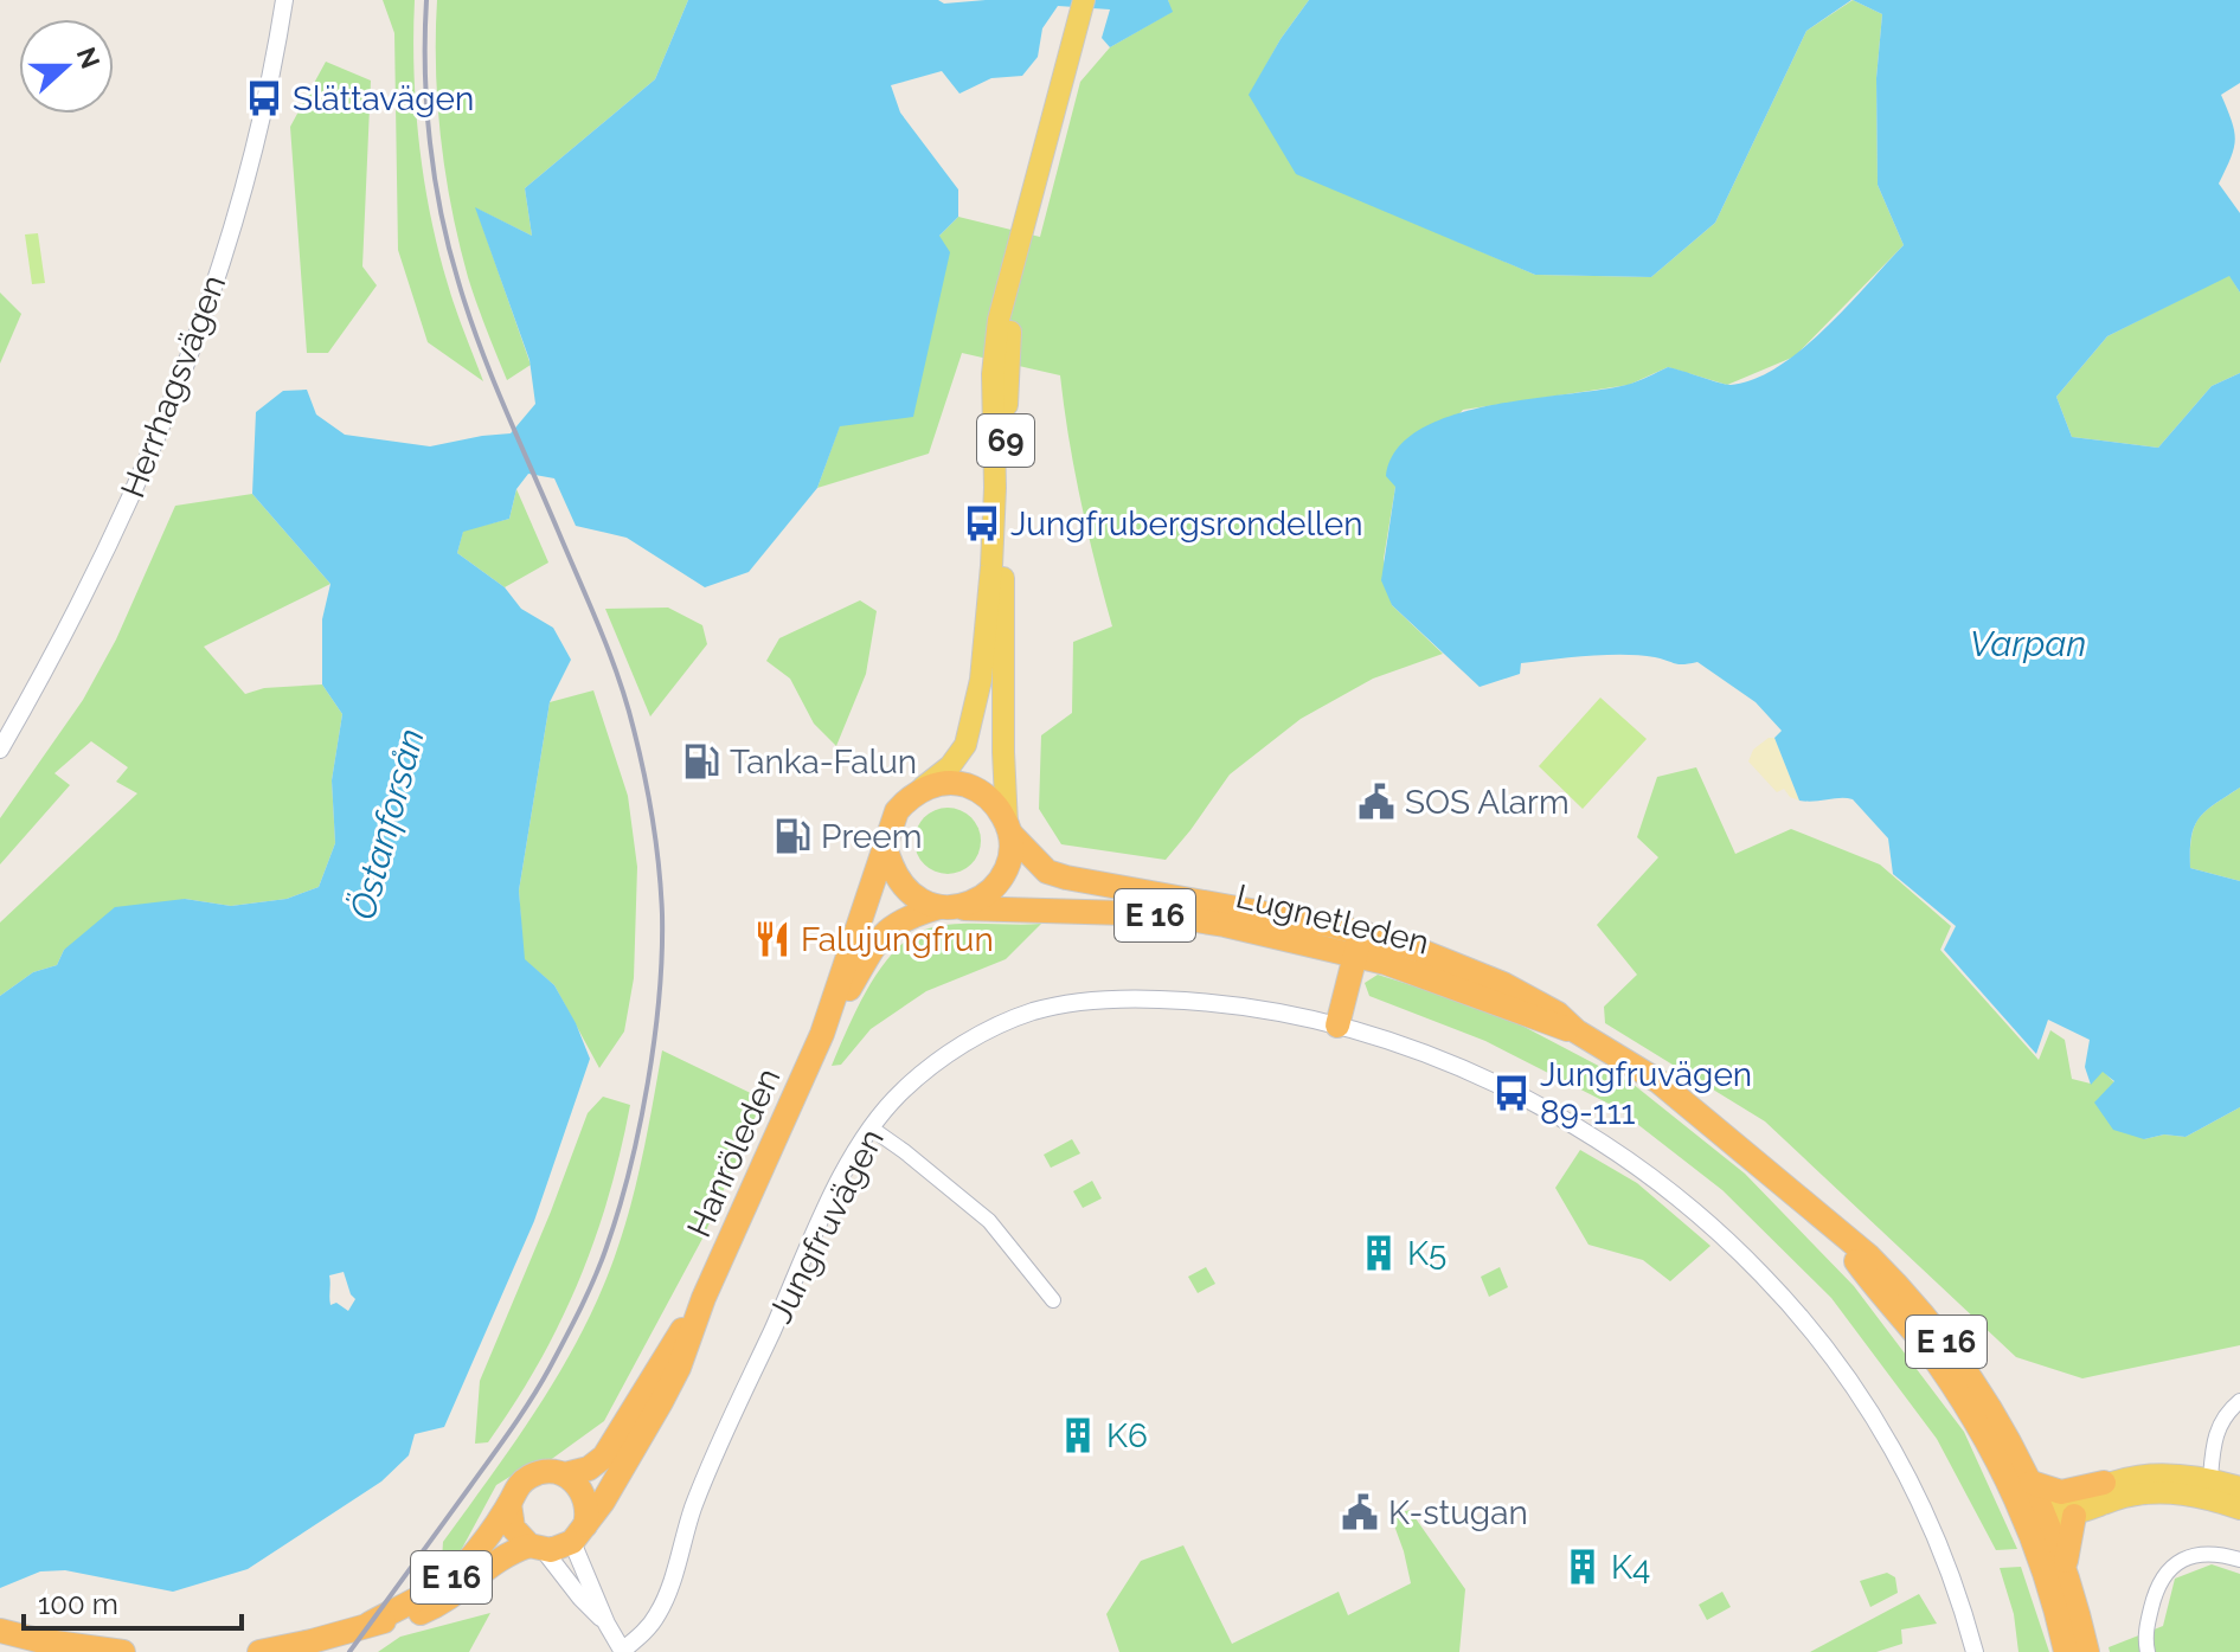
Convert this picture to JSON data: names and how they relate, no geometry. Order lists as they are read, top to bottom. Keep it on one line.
{"streets":{"highway":["E 16","Lugnetleden","Hanröleden"],"main road":["69"],"street":["Herrhagsvägen","Jungfruvägen"]},"crossings":[["69","E 16"],["69","Lugnetleden"],["69","Hanröleden"],["E 16","Lugnetleden"],["E 16","Hanröleden"],["Lugnetleden","Hanröleden"]],"water":["Varpan","Östanforsån"],"places":{"bus stop":["Slättavägen","Jungfrubergsrondellen","Jungfruvägen 89-111"],"fuel station":["Tanka-Falun","Preem"],"public building":["SOS Alarm","K-stugan"],"restaurant":["Falujungfrun"],"building":["K5","K6","K4"]},"scale_bar":"100 m","north":"right"}
